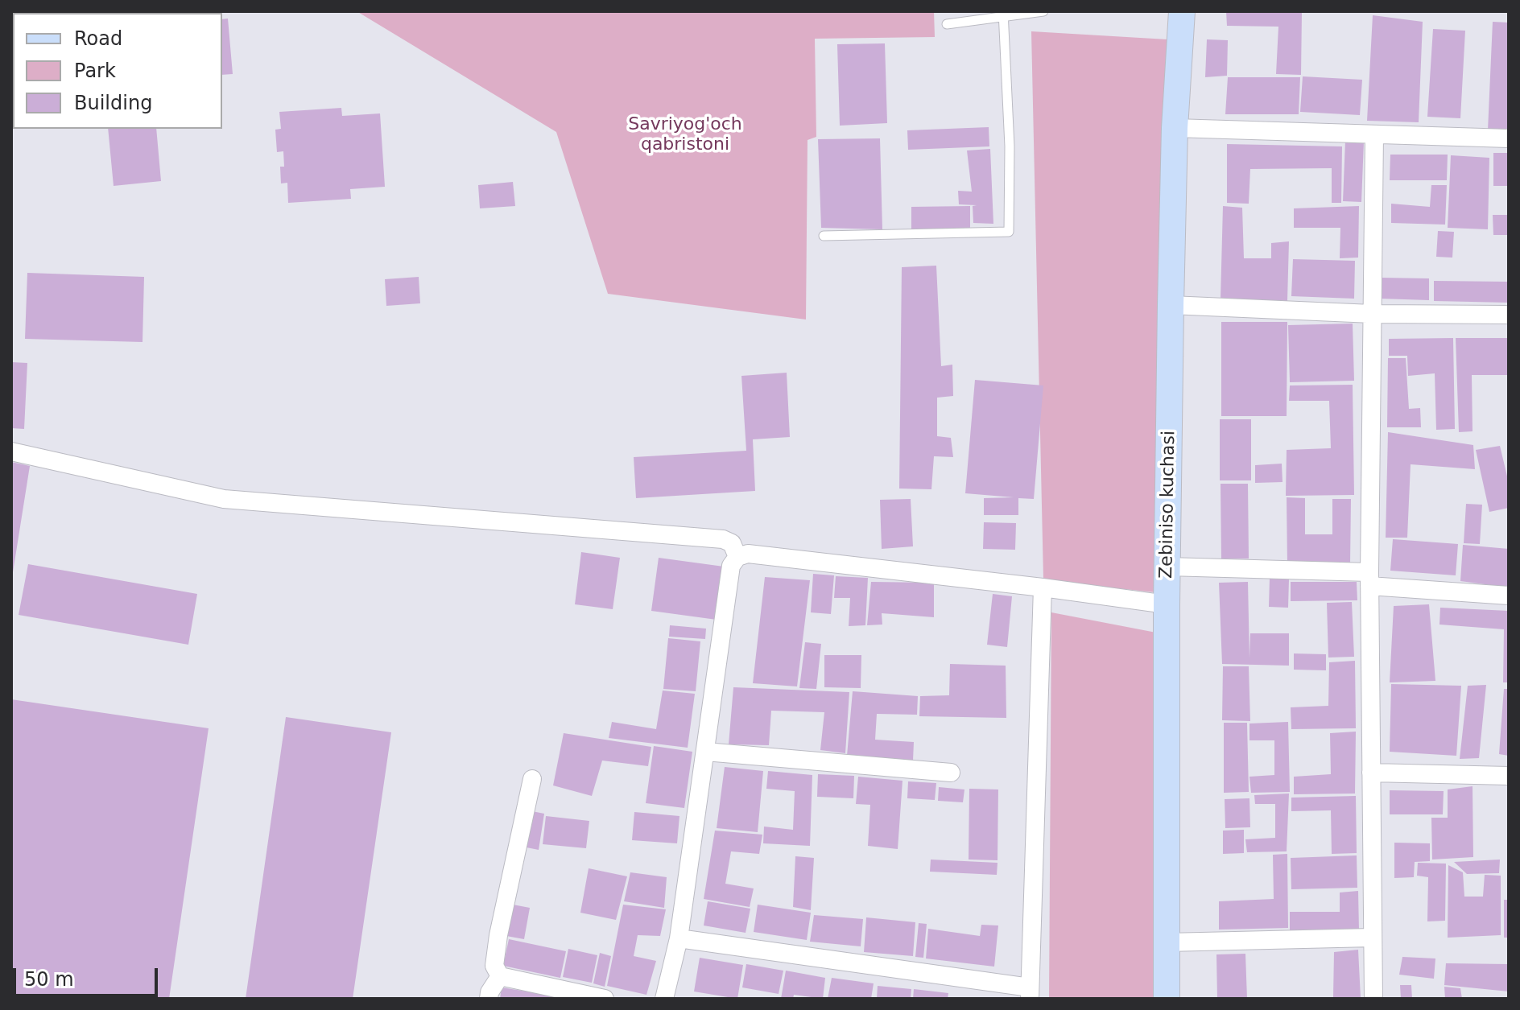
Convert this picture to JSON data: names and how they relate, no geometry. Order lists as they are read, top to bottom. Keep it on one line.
{"streets":{"street":["Zebiniso kuchasi"]},"parks":["Savriyog'och qabristoni"],"legend":["Road","Park","Building"],"scale_bar":"50 m"}
